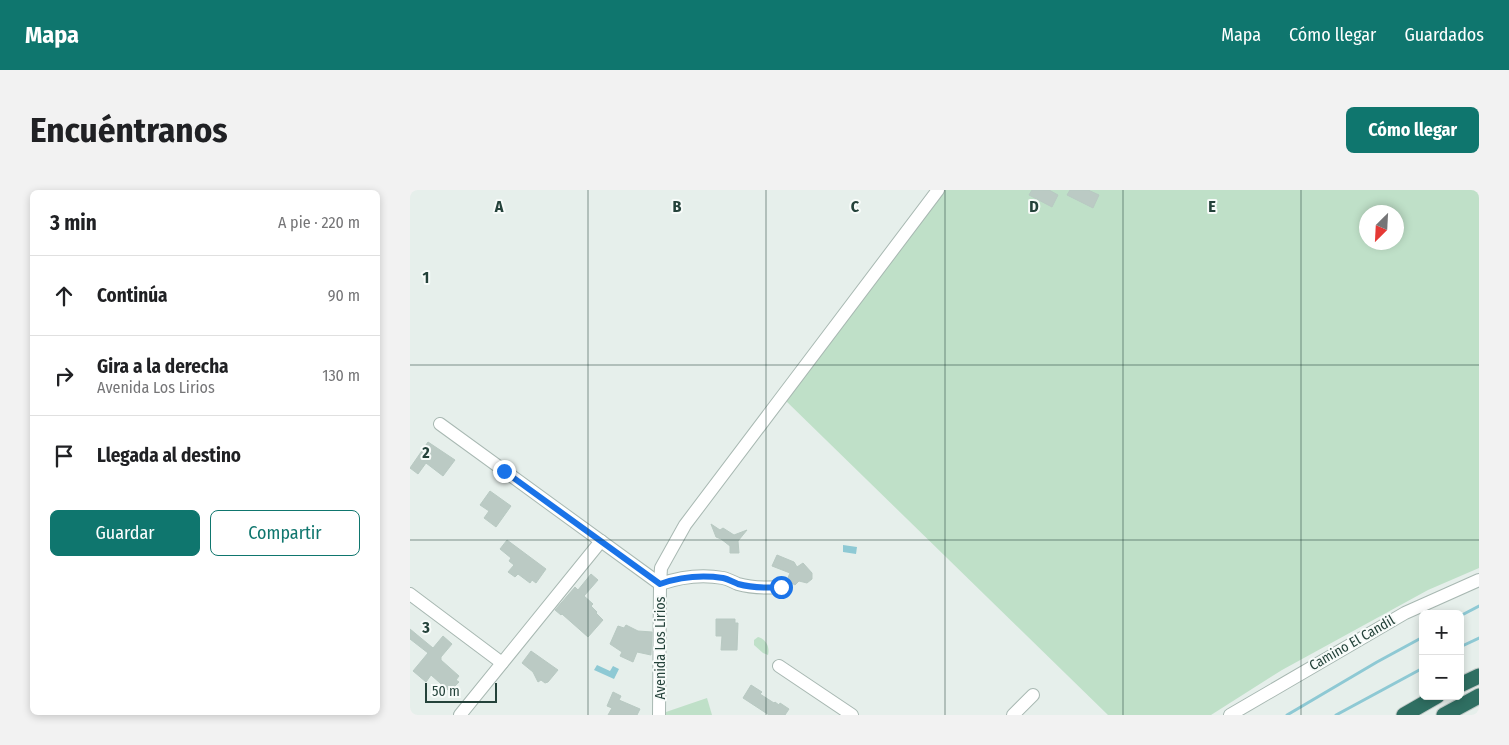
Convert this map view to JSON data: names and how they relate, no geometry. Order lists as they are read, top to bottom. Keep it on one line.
{"streets":{"street":["Camino El Candil","Avenida Los Lirios"]},"scale_bar":"50 m","north":"bottom left","page":{"header":"Mapa","nav":["Mapa","Cómo llegar","Guardados"],"buttons":["Cómo llegar",["Guardar","Compartir"]],"title":"Encuéntranos","heading":["3 min","A pie · 220 m"],"list":[["Continúa","90 m"],["Gira a la derecha","Avenida Los Lirios","130 m"],"Llegada al destino"],"map_buttons":["+","−"],"scale":"50 m"},"grid":{"columns":["A","B","C","D","E"],"rows":["1","2","3"]}}
